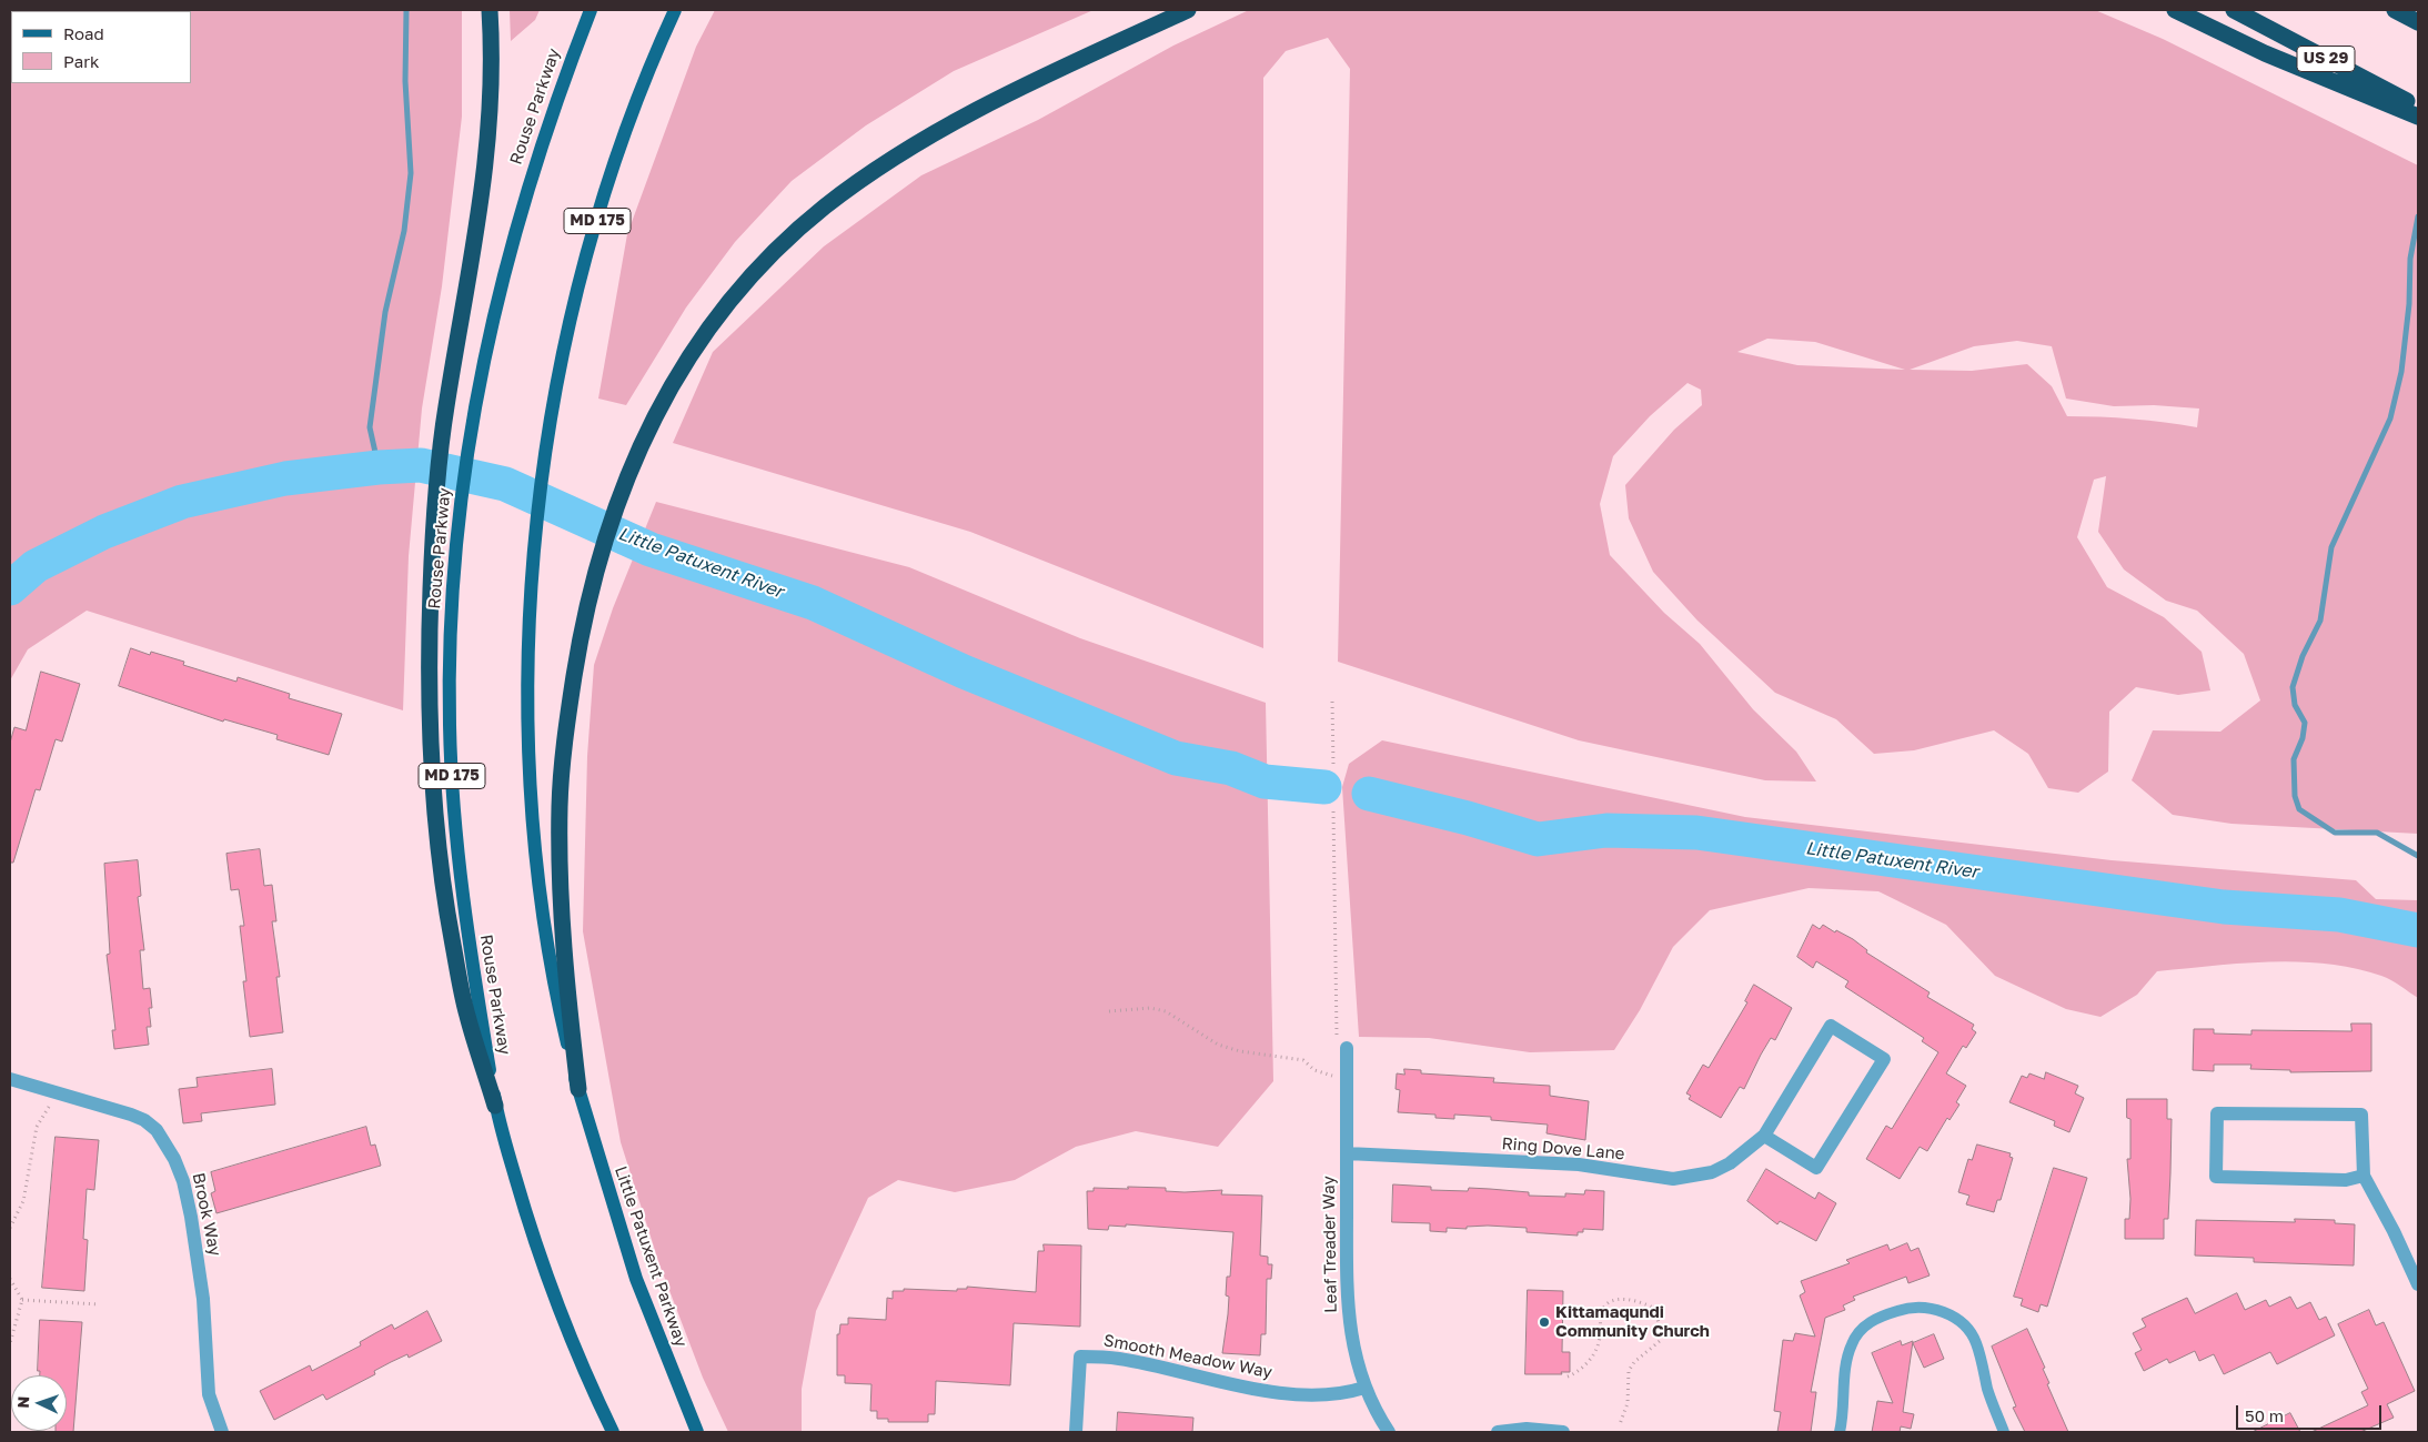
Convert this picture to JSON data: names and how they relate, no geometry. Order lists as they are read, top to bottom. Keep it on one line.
{"streets":{"highway":["US 29"],"main road":["Rouse Parkway","MD 175","Little Patuxent Parkway"],"street":["Ring Dove Lane","Brook Way","Leaf Treader Way","Smooth Meadow Way"]},"crossings":[["MD 175","Little Patuxent Parkway"],["Ring Dove Lane","Leaf Treader Way"],["Leaf Treader Way","Smooth Meadow Way"]],"water":["Little Patuxent River"],"places":["Kittamaqundi Community Church"],"legend":["Road","Park"],"scale_bar":"50 m","north":"left"}
